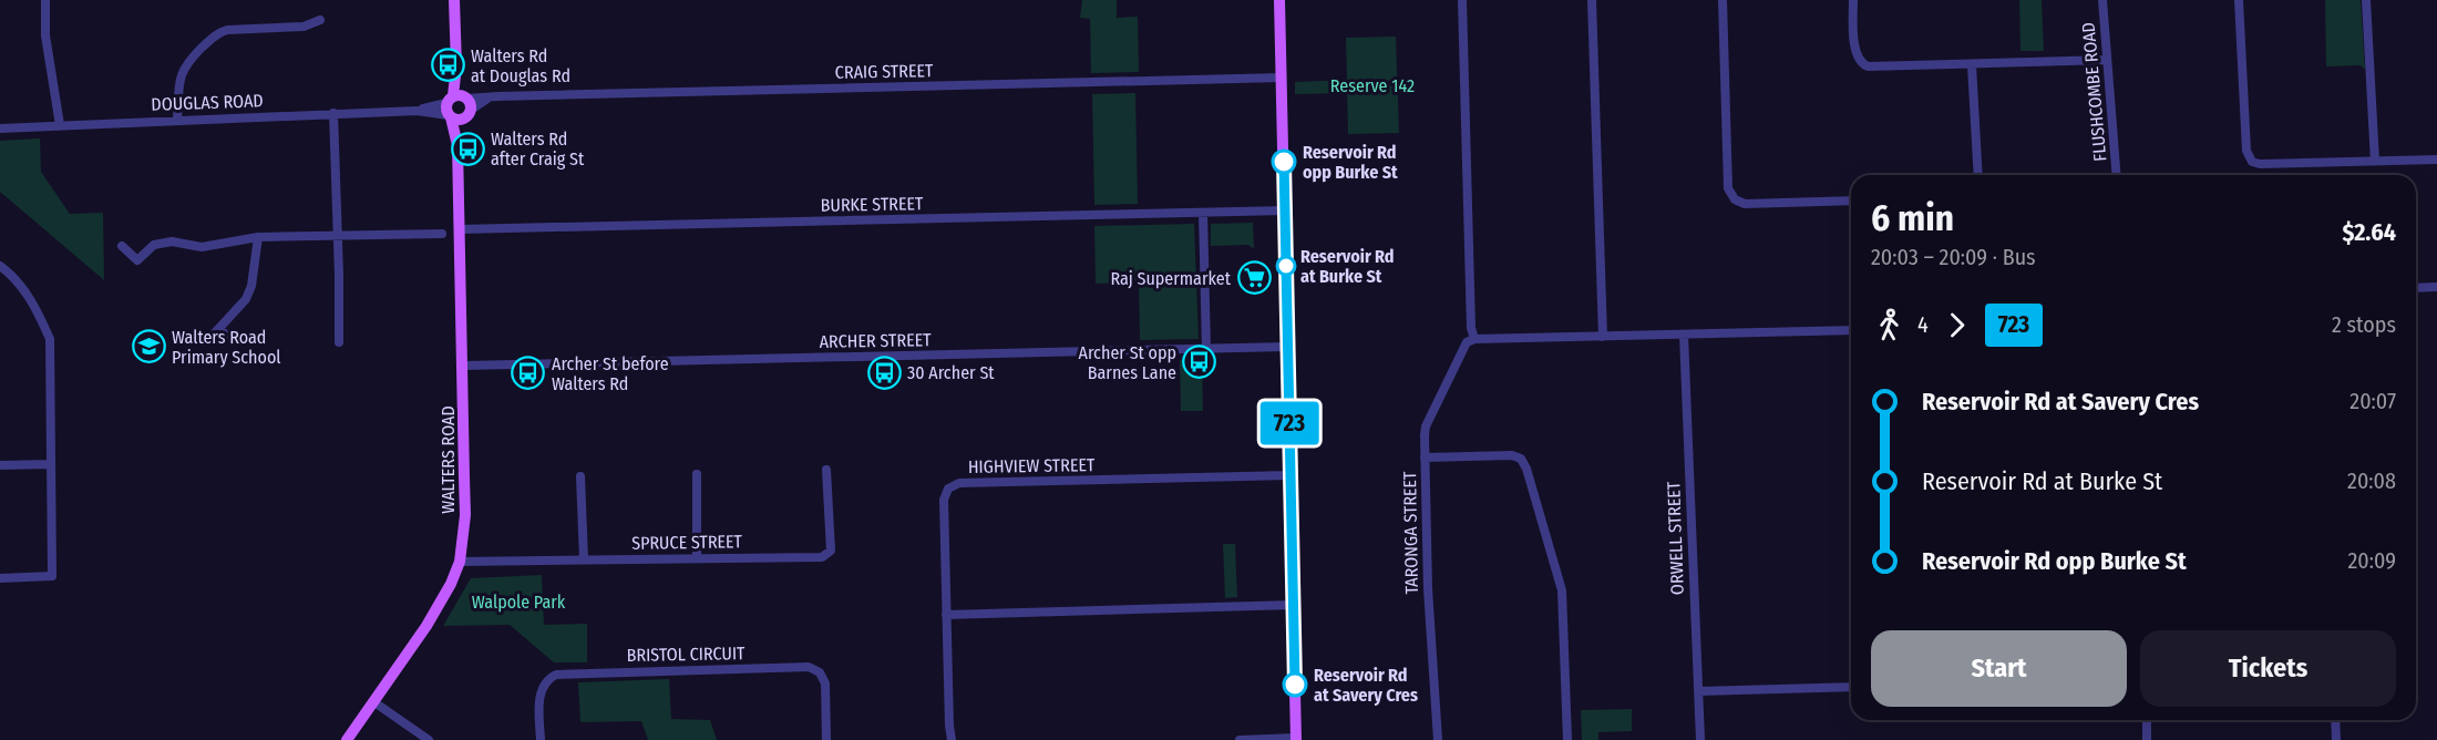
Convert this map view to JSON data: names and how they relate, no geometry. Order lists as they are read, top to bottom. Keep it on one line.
{"streets":{"main road":["WALTERS ROAD"],"street":["CRAIG STREET","FLUSHCOMBE ROAD","DOUGLAS ROAD","BURKE STREET","ARCHER STREET","HIGHVIEW STREET","TARONGA STREET","ORWELL STREET","SPRUCE STREET","BRISTOL CIRCUIT"]},"crossings":[["CRAIG STREET","DOUGLAS ROAD"],["CRAIG STREET","WALTERS ROAD"],["DOUGLAS ROAD","WALTERS ROAD"],["BURKE STREET","WALTERS ROAD"],["ARCHER STREET","WALTERS ROAD"],["WALTERS ROAD","SPRUCE STREET"]],"parks":["Reserve 142","Walpole Park"],"places":{"bus stop":["Walters Rd at Douglas Rd","Walters Rd after Craig St","Archer St opp Barnes Lane","30 Archer St","Archer St before Walters Rd"],"other":["Reservoir Rd opp Burke St","Reservoir Rd at Burke St","Reservoir Rd at Savery Cres"],"supermarket":["Raj Supermarket"],"school or university":["Walters Road Primary School"]},"lines":["bus line 723"],"page":{"on_map":"723","heading":["6 min","20:03 – 20:09 · Bus","$2.64"],"legs":["4","723","2 stops"],"list":[{"name":"Reservoir Rd at Savery Cres","value":"20:07"},{"name":"Reservoir Rd at Burke St","value":"20:08"},{"name":"Reservoir Rd opp Burke St","value":"20:09"}],"buttons":["Start","Tickets"]}}
